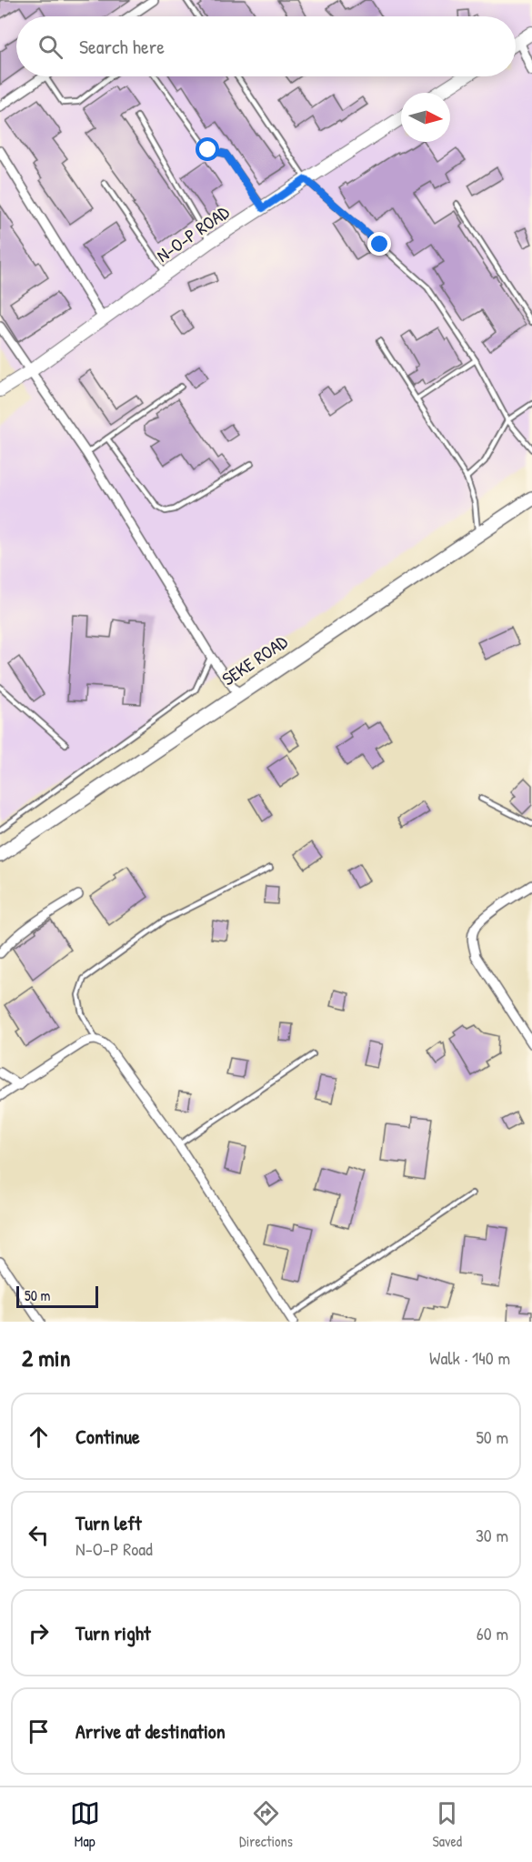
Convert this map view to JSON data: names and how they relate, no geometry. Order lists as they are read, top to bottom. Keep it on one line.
{"streets":{"main road":["SEKE ROAD"],"street":["N-O-P ROAD"]},"scale_bar":"50 m","north":"right","page":{"search":"Search here","scale":"50 m","heading":["2 min","Walk · 140 m"],"list":[["Continue","50 m"],["Turn left","N-O-P Road","30 m"],["Turn right","60 m"],"Arrive at destination"],"nav":["Map","Directions","Saved"]}}
